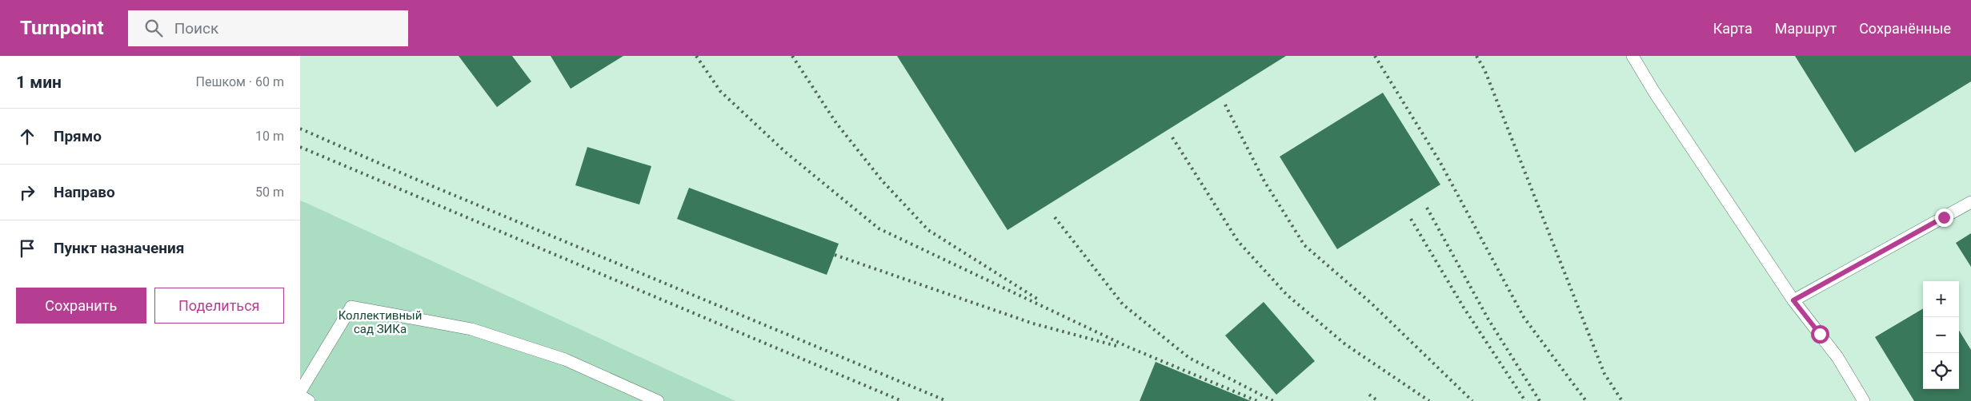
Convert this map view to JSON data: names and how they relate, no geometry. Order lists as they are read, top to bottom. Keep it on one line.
{"parks":["Коллективный сад ЗИКа"],"page":{"header":"Turnpoint","search":"Поиск","nav":["Карта","Маршрут","Сохранённые"],"heading":["1 мин","Пешком · 60 m"],"list":[["Прямо","10 m"],["Направо","50 m"],"Пункт назначения"],"buttons":["Сохранить","Поделиться"],"map_buttons":["+","−"]}}
